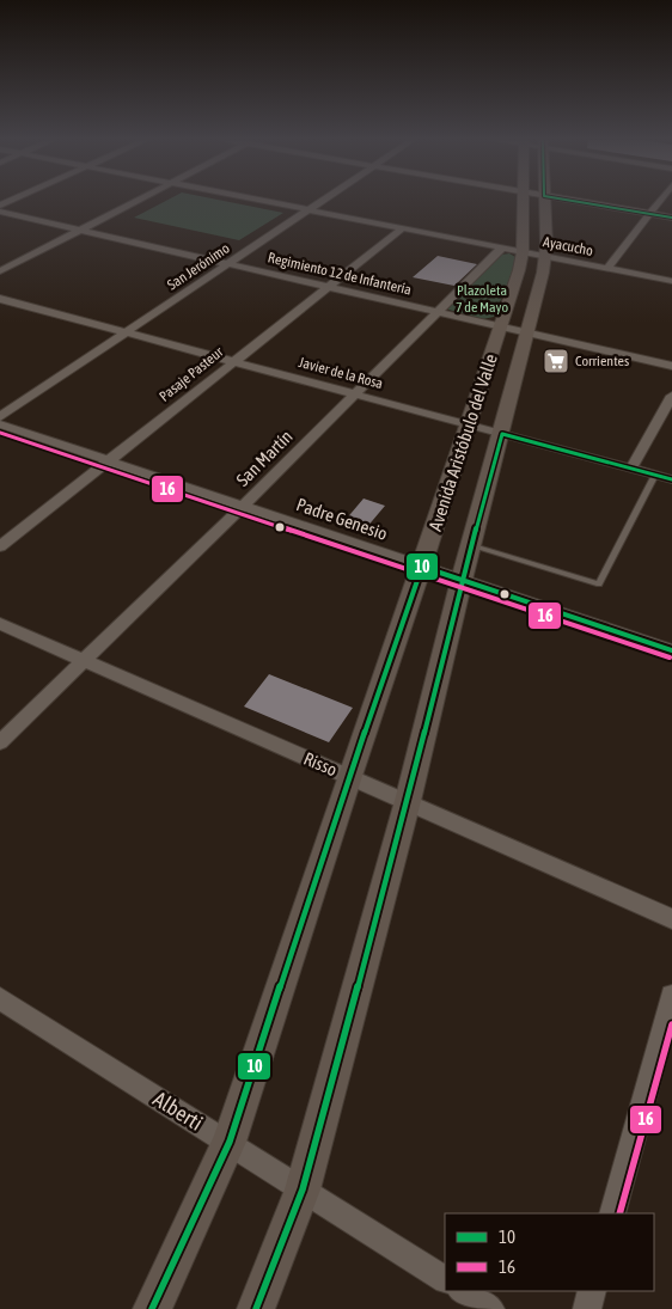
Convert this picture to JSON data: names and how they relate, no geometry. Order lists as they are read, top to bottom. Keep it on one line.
{"streets":{"main road":["Avenida Aristóbulo del Valle"],"street":["Ayacucho","San Jerónimo","Regimiento 12 de Infantería","Javier de la Rosa","Pasaje Pasteur","San Martín","Padre Genesio","Risso","Alberti"]},"crossings":[["Ayacucho","San Jerónimo"],["Ayacucho","Pasaje Pasteur"],["Ayacucho","Avenida Aristóbulo del Valle"],["Ayacucho","San Martín"],["San Jerónimo","Regimiento 12 de Infantería"],["San Jerónimo","Javier de la Rosa"],["Regimiento 12 de Infantería","Pasaje Pasteur"],["Regimiento 12 de Infantería","Avenida Aristóbulo del Valle"],["Regimiento 12 de Infantería","San Martín"],["Javier de la Rosa","Pasaje Pasteur"],["Javier de la Rosa","Avenida Aristóbulo del Valle"],["Javier de la Rosa","San Martín"],["Pasaje Pasteur","Padre Genesio"],["Avenida Aristóbulo del Valle","Padre Genesio"],["Avenida Aristóbulo del Valle","Risso"],["Avenida Aristóbulo del Valle","Alberti"],["San Martín","Padre Genesio"],["San Martín","Risso"]],"parks":["Plazoleta 7 de Mayo"],"places":{"supermarket":["Corrientes"]},"lines":["transit line 10","transit line 16"],"legend":["10","16"]}
